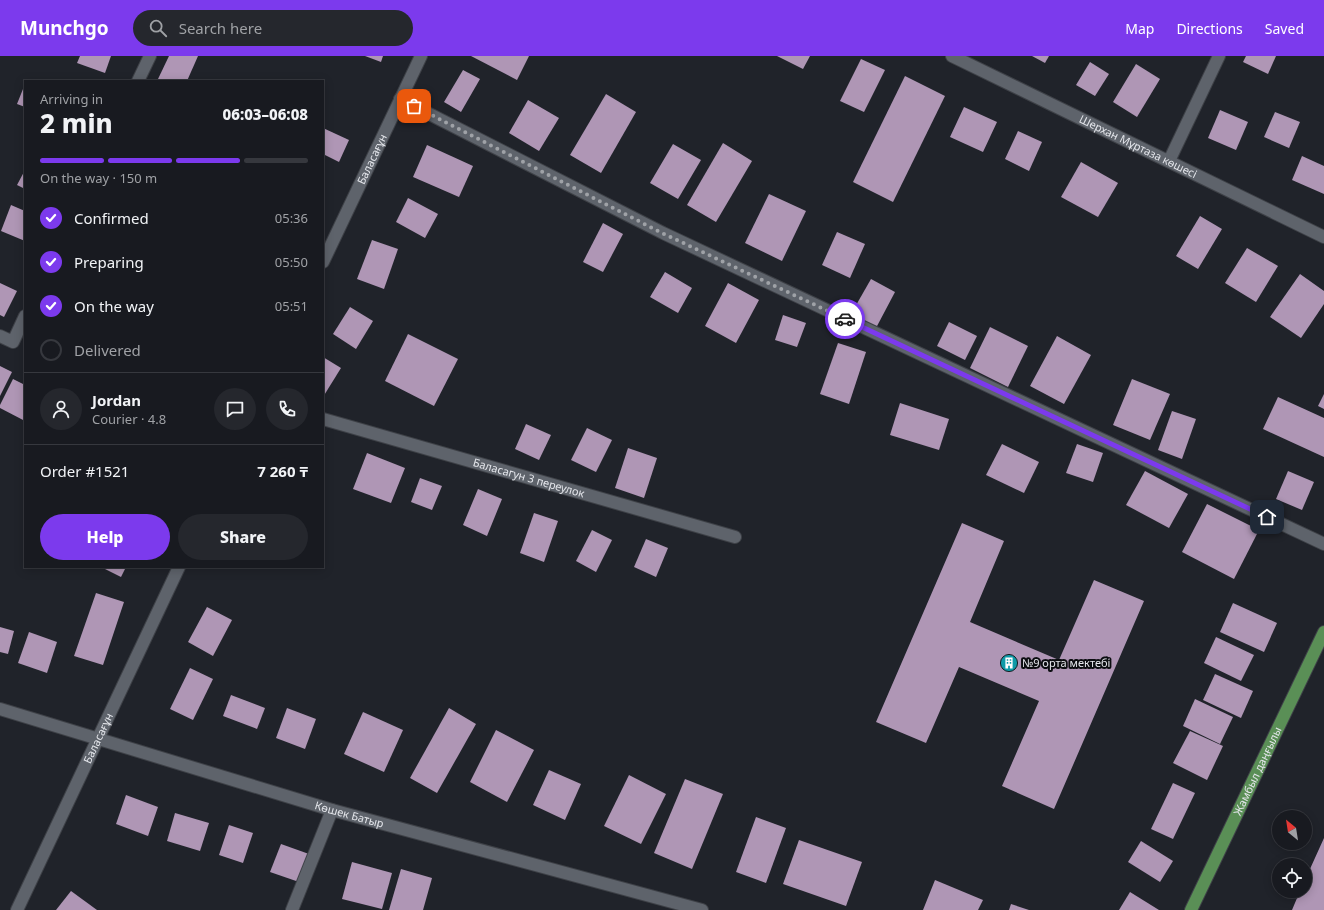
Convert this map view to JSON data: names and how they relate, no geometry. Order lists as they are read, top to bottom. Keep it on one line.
{"streets":{"main road":["Жамбыл даңғылы"],"street":["Шерхан Мұртаза көшесі","Баласағұн","Баласагун 3 переулок","Көшек Батыр"]},"crossings":[["Баласағұн","Көшек Батыр"]],"places":{"building":["№9 орта мектебі"]},"north":"top left","page":{"header":"Munchgo","search":"Search here","nav":["Map","Directions","Saved"],"heading":["2 min","Arriving in","06:03–06:08"],"panel":["Jordan","Courier · 4.8","Order #1521","7 260 ₸"],"bar":"On the way · 150 m","list":[["Confirmed","05:36"],["Preparing","05:50"],["On the way","05:51"],"Delivered"],"buttons":["Help","Share"]}}
